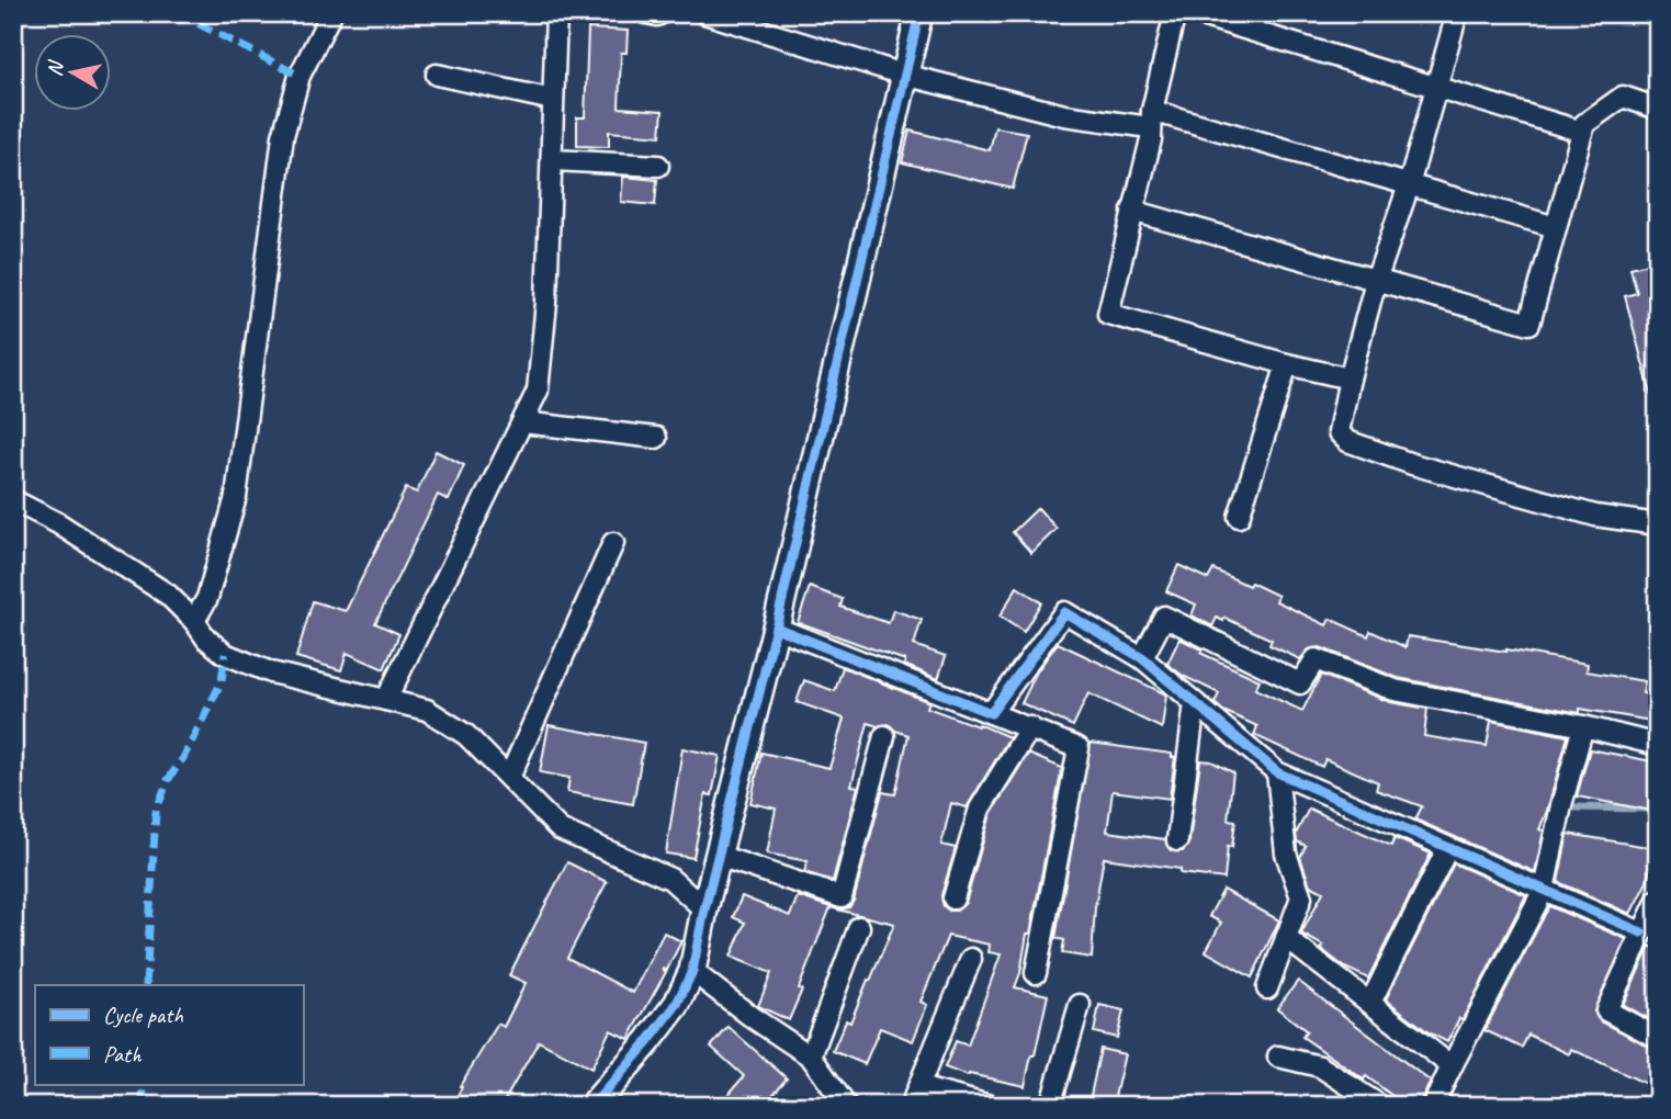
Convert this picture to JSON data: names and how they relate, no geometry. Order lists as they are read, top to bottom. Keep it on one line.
{"legend":["Cycle path","Path"],"north":"left"}
